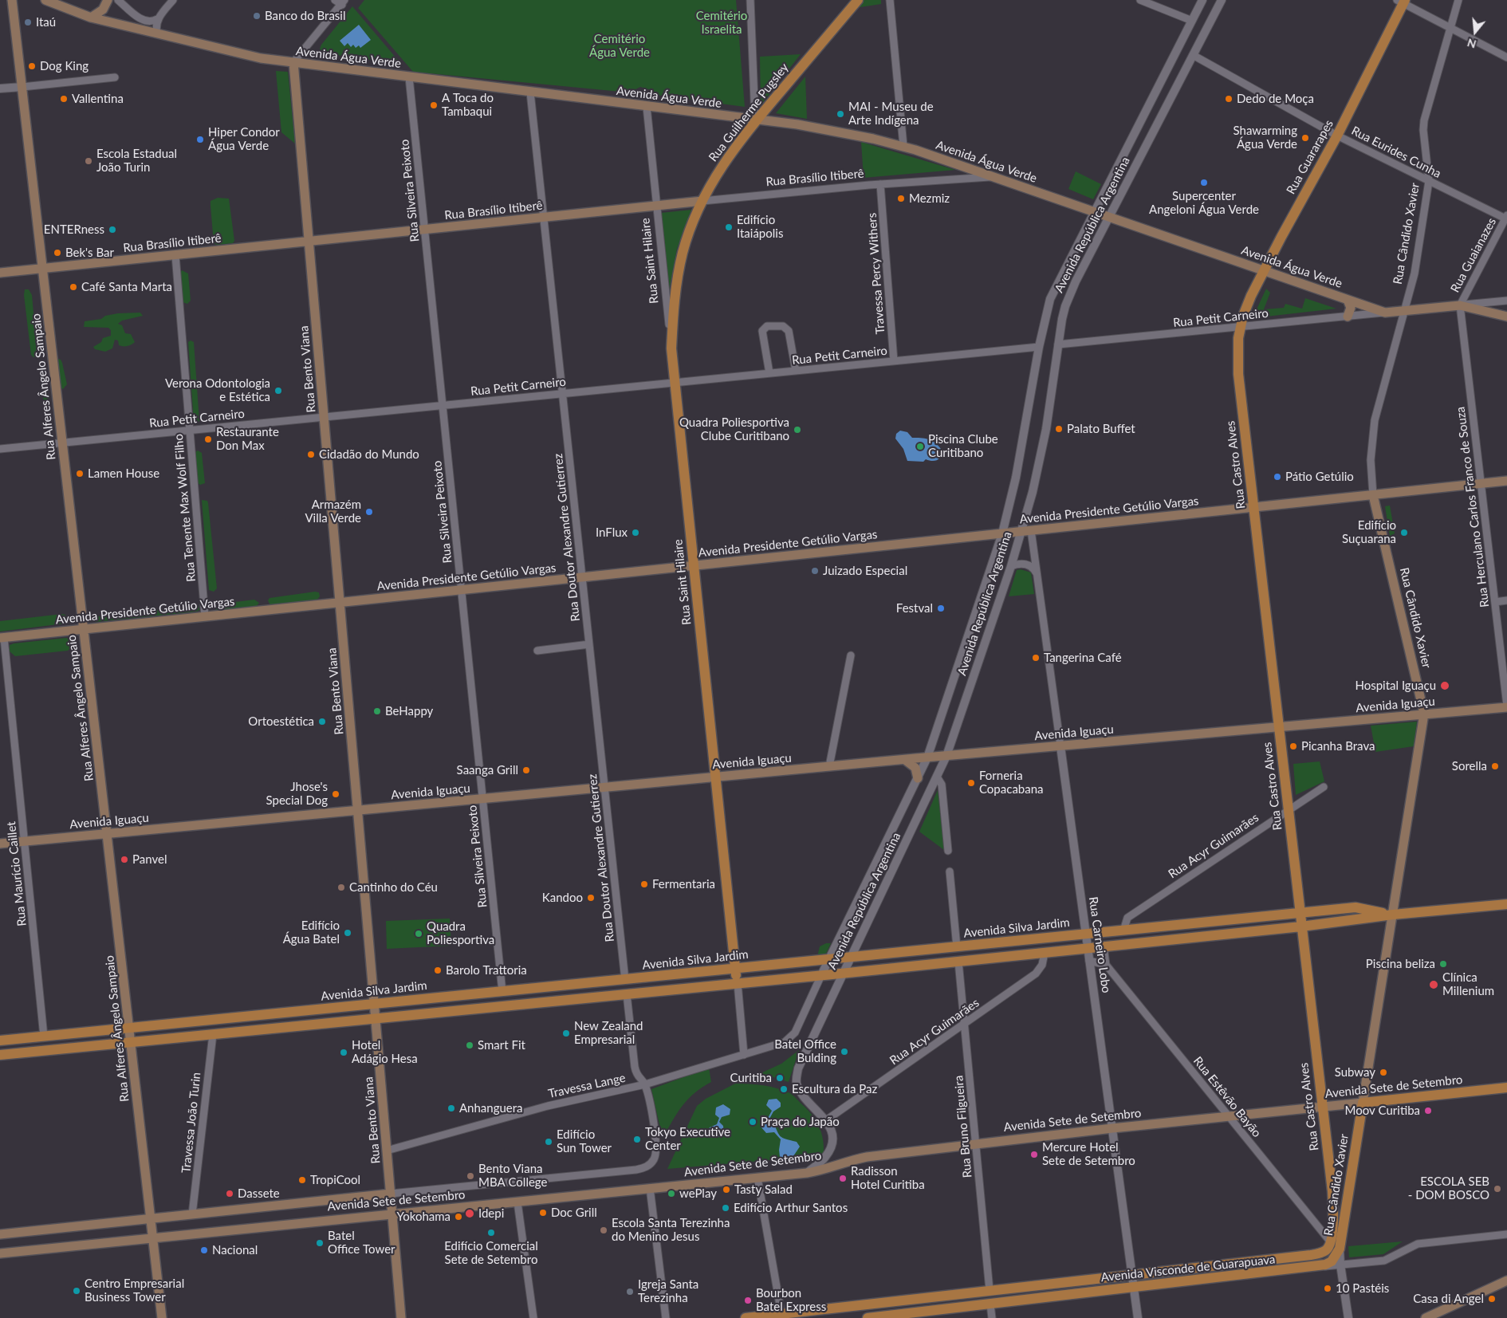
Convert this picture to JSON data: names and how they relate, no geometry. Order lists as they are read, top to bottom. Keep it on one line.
{"streets":{"main road":["Avenida Água Verde","Rua Guilherme Pugsley","Rua Guararapes","Rua Brasílio Itiberê","Rua Cândido Xavier","Rua Saint Hilaire","Rua Bento Viana","Rua Alferes Ângelo Sampaio","Rua Castro Alves","Avenida Presidente Getúlio Vargas","Avenida Iguaçu","Avenida Silva Jardim","Avenida Sete de Setembro","Avenida Visconde de Guarapuava"],"street":["Rua Eurides Cunha","Rua Silveira Peixoto","Avenida República Argentina","Rua Guaianazes","Travessa Percy Withers","Rua Petit Carneiro","Rua Herculano Carlos Franco de Souza","Rua Tenente Max Wolf Filho","Rua Doutor Alexandre Gutierrez","Rua Acyr Guimarães","Rua Maurício Caillet","Rua Carneiro Lobo","Travessa Lange","Rua Estêvão Bayão","Travessa João Turin","Rua Bruno Filgueira"]},"crossings":[["Avenida Água Verde","Rua Guilherme Pugsley"],["Avenida Água Verde","Rua Guararapes"],["Avenida Água Verde","Rua Brasílio Itiberê"],["Avenida Água Verde","Rua Silveira Peixoto"],["Avenida Água Verde","Avenida República Argentina"],["Avenida Água Verde","Rua Cândido Xavier"],["Avenida Água Verde","Rua Guaianazes"],["Avenida Água Verde","Rua Saint Hilaire"],["Avenida Água Verde","Rua Petit Carneiro"],["Avenida Água Verde","Rua Bento Viana"],["Avenida Água Verde","Rua Herculano Carlos Franco de Souza"],["Avenida Água Verde","Rua Doutor Alexandre Gutierrez"],["Rua Guilherme Pugsley","Rua Brasílio Itiberê"],["Rua Guilherme Pugsley","Rua Saint Hilaire"],["Rua Eurides Cunha","Rua Guararapes"],["Rua Eurides Cunha","Avenida República Argentina"],["Rua Eurides Cunha","Rua Cândido Xavier"],["Rua Eurides Cunha","Rua Guaianazes"],["Rua Guararapes","Rua Petit Carneiro"],["Rua Guararapes","Rua Castro Alves"],["Rua Brasílio Itiberê","Rua Silveira Peixoto"],["Rua Brasílio Itiberê","Rua Saint Hilaire"],["Rua Brasílio Itiberê","Travessa Percy Withers"],["Rua Brasílio Itiberê","Rua Bento Viana"],["Rua Brasílio Itiberê","Rua Alferes Ângelo Sampaio"],["Rua Brasílio Itiberê","Rua Tenente Max Wolf Filho"],["Rua Brasílio Itiberê","Rua Doutor Alexandre Gutierrez"],["Rua Silveira Peixoto","Rua Petit Carneiro"],["Rua Silveira Peixoto","Avenida Presidente Getúlio Vargas"],["Rua Silveira Peixoto","Avenida Iguaçu"],["Rua Silveira Peixoto","Avenida Silva Jardim"],["Avenida República Argentina","Rua Petit Carneiro"],["Avenida República Argentina","Avenida Presidente Getúlio Vargas"],["Avenida República Argentina","Avenida Iguaçu"],["Avenida República Argentina","Rua Acyr Guimarães"],["Avenida República Argentina","Avenida Silva Jardim"],["Avenida República Argentina","Travessa Lange"],["Avenida República Argentina","Avenida Sete de Setembro"],["Rua Cândido Xavier","Avenida Presidente Getúlio Vargas"],["Rua Cândido Xavier","Avenida Iguaçu"],["Rua Cândido Xavier","Avenida Silva Jardim"],["Rua Cândido Xavier","Avenida Sete de Setembro"],["Rua Cândido Xavier","Avenida Visconde de Guarapuava"],["Rua Guaianazes","Rua Herculano Carlos Franco de Souza"],["Rua Saint Hilaire","Rua Petit Carneiro"],["Rua Saint Hilaire","Avenida Presidente Getúlio Vargas"],["Rua Saint Hilaire","Avenida Iguaçu"],["Rua Saint Hilaire","Avenida Silva Jardim"],["Rua Saint Hilaire","Travessa Lange"],["Travessa Percy Withers","Rua Petit Carneiro"],["Rua Petit Carneiro","Rua Bento Viana"],["Rua Petit Carneiro","Rua Alferes Ângelo Sampaio"],["Rua Petit Carneiro","Rua Castro Alves"],["Rua Petit Carneiro","Rua Tenente Max Wolf Filho"],["Rua Petit Carneiro","Rua Doutor Alexandre Gutierrez"],["Rua Bento Viana","Avenida Presidente Getúlio Vargas"],["Rua Bento Viana","Avenida Iguaçu"],["Rua Bento Viana","Avenida Silva Jardim"],["Rua Bento Viana","Travessa Lange"],["Rua Bento Viana","Avenida Sete de Setembro"],["Rua Alferes Ângelo Sampaio","Avenida Presidente Getúlio Vargas"],["Rua Alferes Ângelo Sampaio","Avenida Iguaçu"],["Rua Alferes Ângelo Sampaio","Avenida Silva Jardim"],["Rua Alferes Ângelo Sampaio","Avenida Sete de Setembro"],["Rua Castro Alves","Avenida Presidente Getúlio Vargas"],["Rua Castro Alves","Avenida Iguaçu"],["Rua Castro Alves","Rua Acyr Guimarães"],["Rua Castro Alves","Avenida Silva Jardim"],["Rua Castro Alves","Avenida Sete de Setembro"],["Rua Castro Alves","Rua Estêvão Bayão"],["Rua Castro Alves","Avenida Visconde de Guarapuava"],["Rua Herculano Carlos Franco de Souza","Avenida Presidente Getúlio Vargas"],["Rua Herculano Carlos Franco de Souza","Avenida Iguaçu"],["Rua Tenente Max Wolf Filho","Avenida Presidente Getúlio Vargas"],["Avenida Presidente Getúlio Vargas","Rua Doutor Alexandre Gutierrez"],["Avenida Presidente Getúlio Vargas","Rua Maurício Caillet"],["Avenida Presidente Getúlio Vargas","Rua Carneiro Lobo"],["Rua Doutor Alexandre Gutierrez","Avenida Iguaçu"],["Rua Doutor Alexandre Gutierrez","Avenida Silva Jardim"],["Avenida Iguaçu","Rua Maurício Caillet"],["Avenida Iguaçu","Rua Carneiro Lobo"],["Rua Acyr Guimarães","Avenida Silva Jardim"],["Rua Acyr Guimarães","Rua Bruno Filgueira"],["Rua Maurício Caillet","Avenida Silva Jardim"],["Avenida Silva Jardim","Rua Carneiro Lobo"],["Avenida Silva Jardim","Rua Estêvão Bayão"],["Avenida Silva Jardim","Travessa João Turin"],["Avenida Silva Jardim","Rua Bruno Filgueira"],["Rua Carneiro Lobo","Avenida Sete de Setembro"],["Rua Carneiro Lobo","Avenida Visconde de Guarapuava"],["Travessa Lange","Avenida Sete de Setembro"],["Avenida Sete de Setembro","Rua Estêvão Bayão"],["Avenida Sete de Setembro","Travessa João Turin"],["Avenida Sete de Setembro","Rua Bruno Filgueira"],["Rua Estêvão Bayão","Avenida Visconde de Guarapuava"],["Rua Bruno Filgueira","Avenida Visconde de Guarapuava"]],"parks":["Cemitério Israelita","Cemitério Água Verde"],"places":["Banco do Brasil","Itaú","Dog King","Vallentina","Dedo de Moça","A Toca do Tambaqui","MAI - Museu de Arte Indígena","Shawarming Água Verde","Hiper Condor Água Verde","Escola Estadual João Turin","Supercenter Angeloni Água Verde","Mezmiz","Edifício Itaiápolis","ENTERness","Bek's Bar","Café Santa Marta","Verona Odontologia e Estética","Palato Buffet","Quadra Poliesportiva Clube Curitibano","Restaurante Don Max","Piscina Clube Curitibano","Cidadão do Mundo","Lamen House","Pátio Getúlio","Armazém Villa Verde","InFlux","Edifício Suçuarana","Juizado Especial","Festval","Tangerina Café","Hospital Iguaçu","BeHappy","Ortoestética","Picanha Brava","Sorella","Saanga Grill","Forneria Copacabana","Jhose's Special Dog","Panvel","Fermentaria","Cantinho do Céu","Kandoo","Edifício Água Batel","Quadra Poliesportiva","Piscina beliza","Barolo Trattoria","Clínica Millenium","New Zealand Empresarial","Smart Fit","Batel Office Bulding","Hotel Adágio Hesa","Subway","Curitiba","Escultura da Paz","Anhanguera","Moov Curitiba","Praça do Japão","Tokyo Executive Center","Edifício Sun Tower","Mercure Hotel Sete de Setembro","Bento Viana MBA College","Radisson Hotel Curitiba","TropiCool","ESCOLA SEB - DOM BOSCO","Tasty Salad","Dassete","wePlay","Edifício Arthur Santos","Doc Grill","Idepi","Yokohama","Escola Santa Terezinha do Menino Jesus","Edifício Comercial Sete de Setembro","Batel Office Tower","Nacional","10 Pastéis","Centro Empresarial Business Tower","Igreja Santa Terezinha","Casa di Angel","Bourbon Batel Express"],"north":"bottom"}
